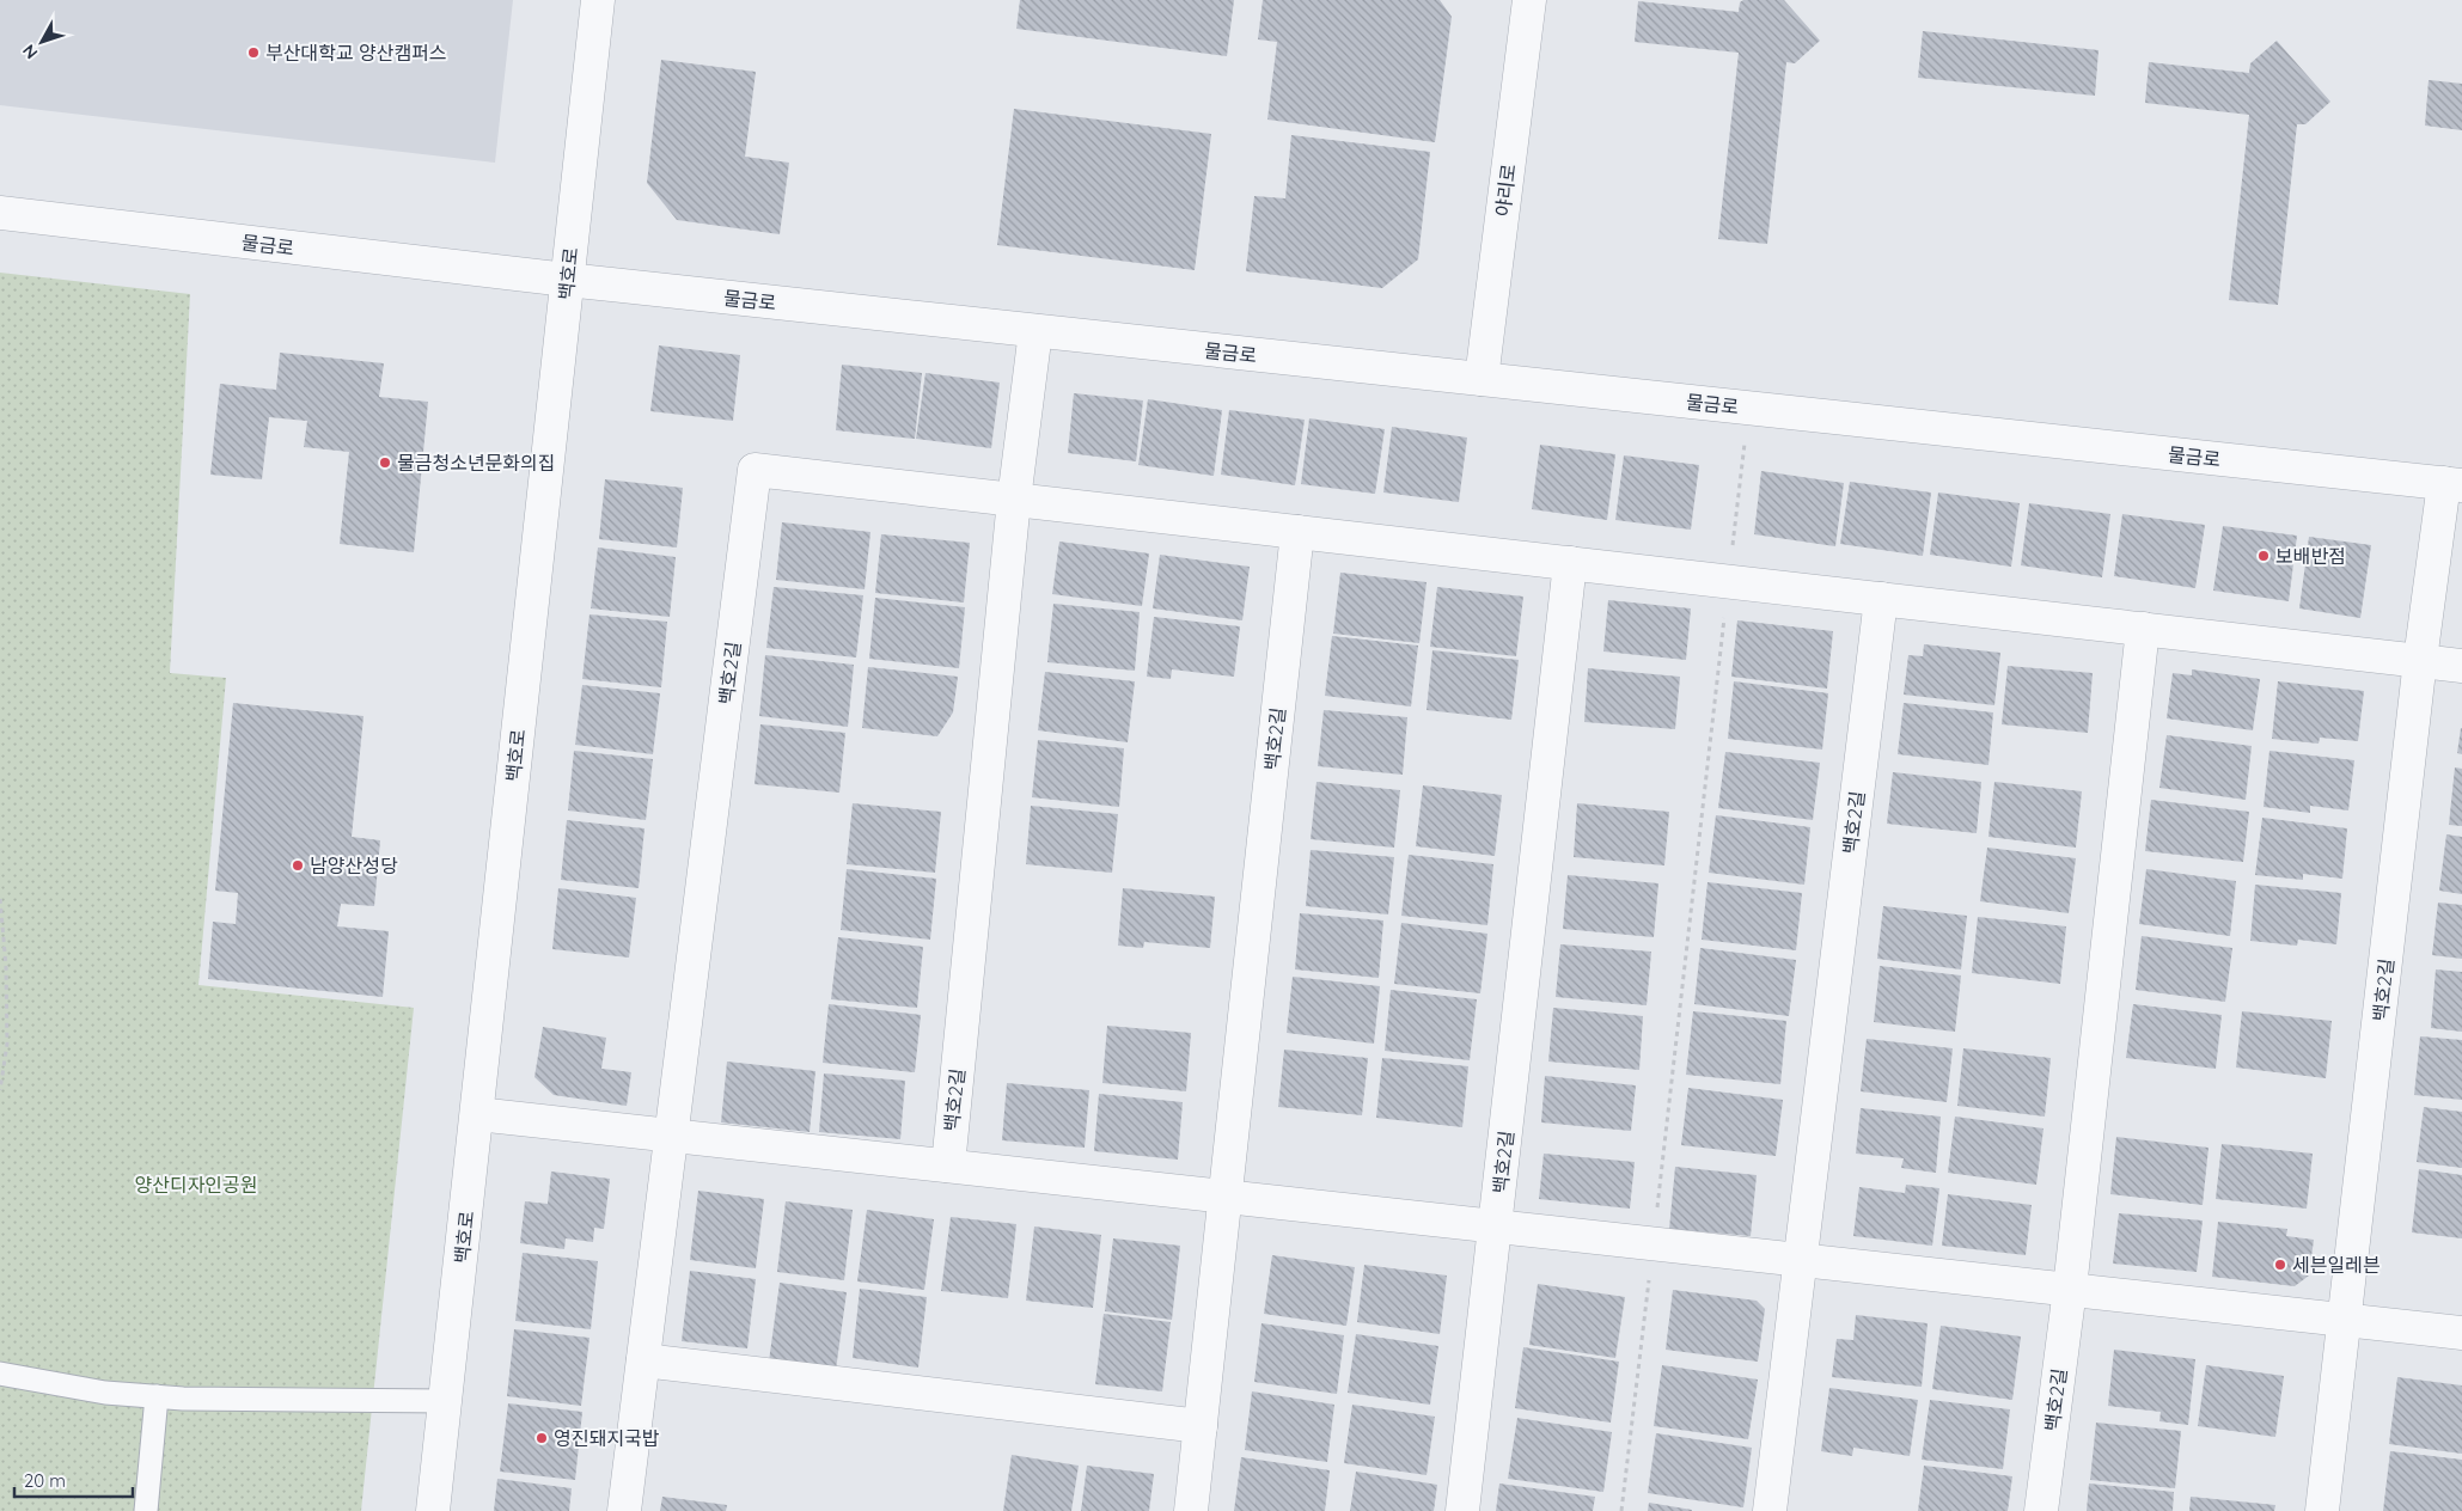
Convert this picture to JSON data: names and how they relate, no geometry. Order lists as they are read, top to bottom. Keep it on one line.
{"streets":{"street":["야리로","물금로","백호로","백호2길"]},"crossings":[["야리로","물금로"],["물금로","백호로"]],"parks":["양산디자인공원"],"places":["부산대학교 양산캠퍼스","물금청소년문화의집","보배반점","남양산성당","세븐일레븐","영진돼지국밥"],"scale_bar":"20 m","north":"bottom left"}
